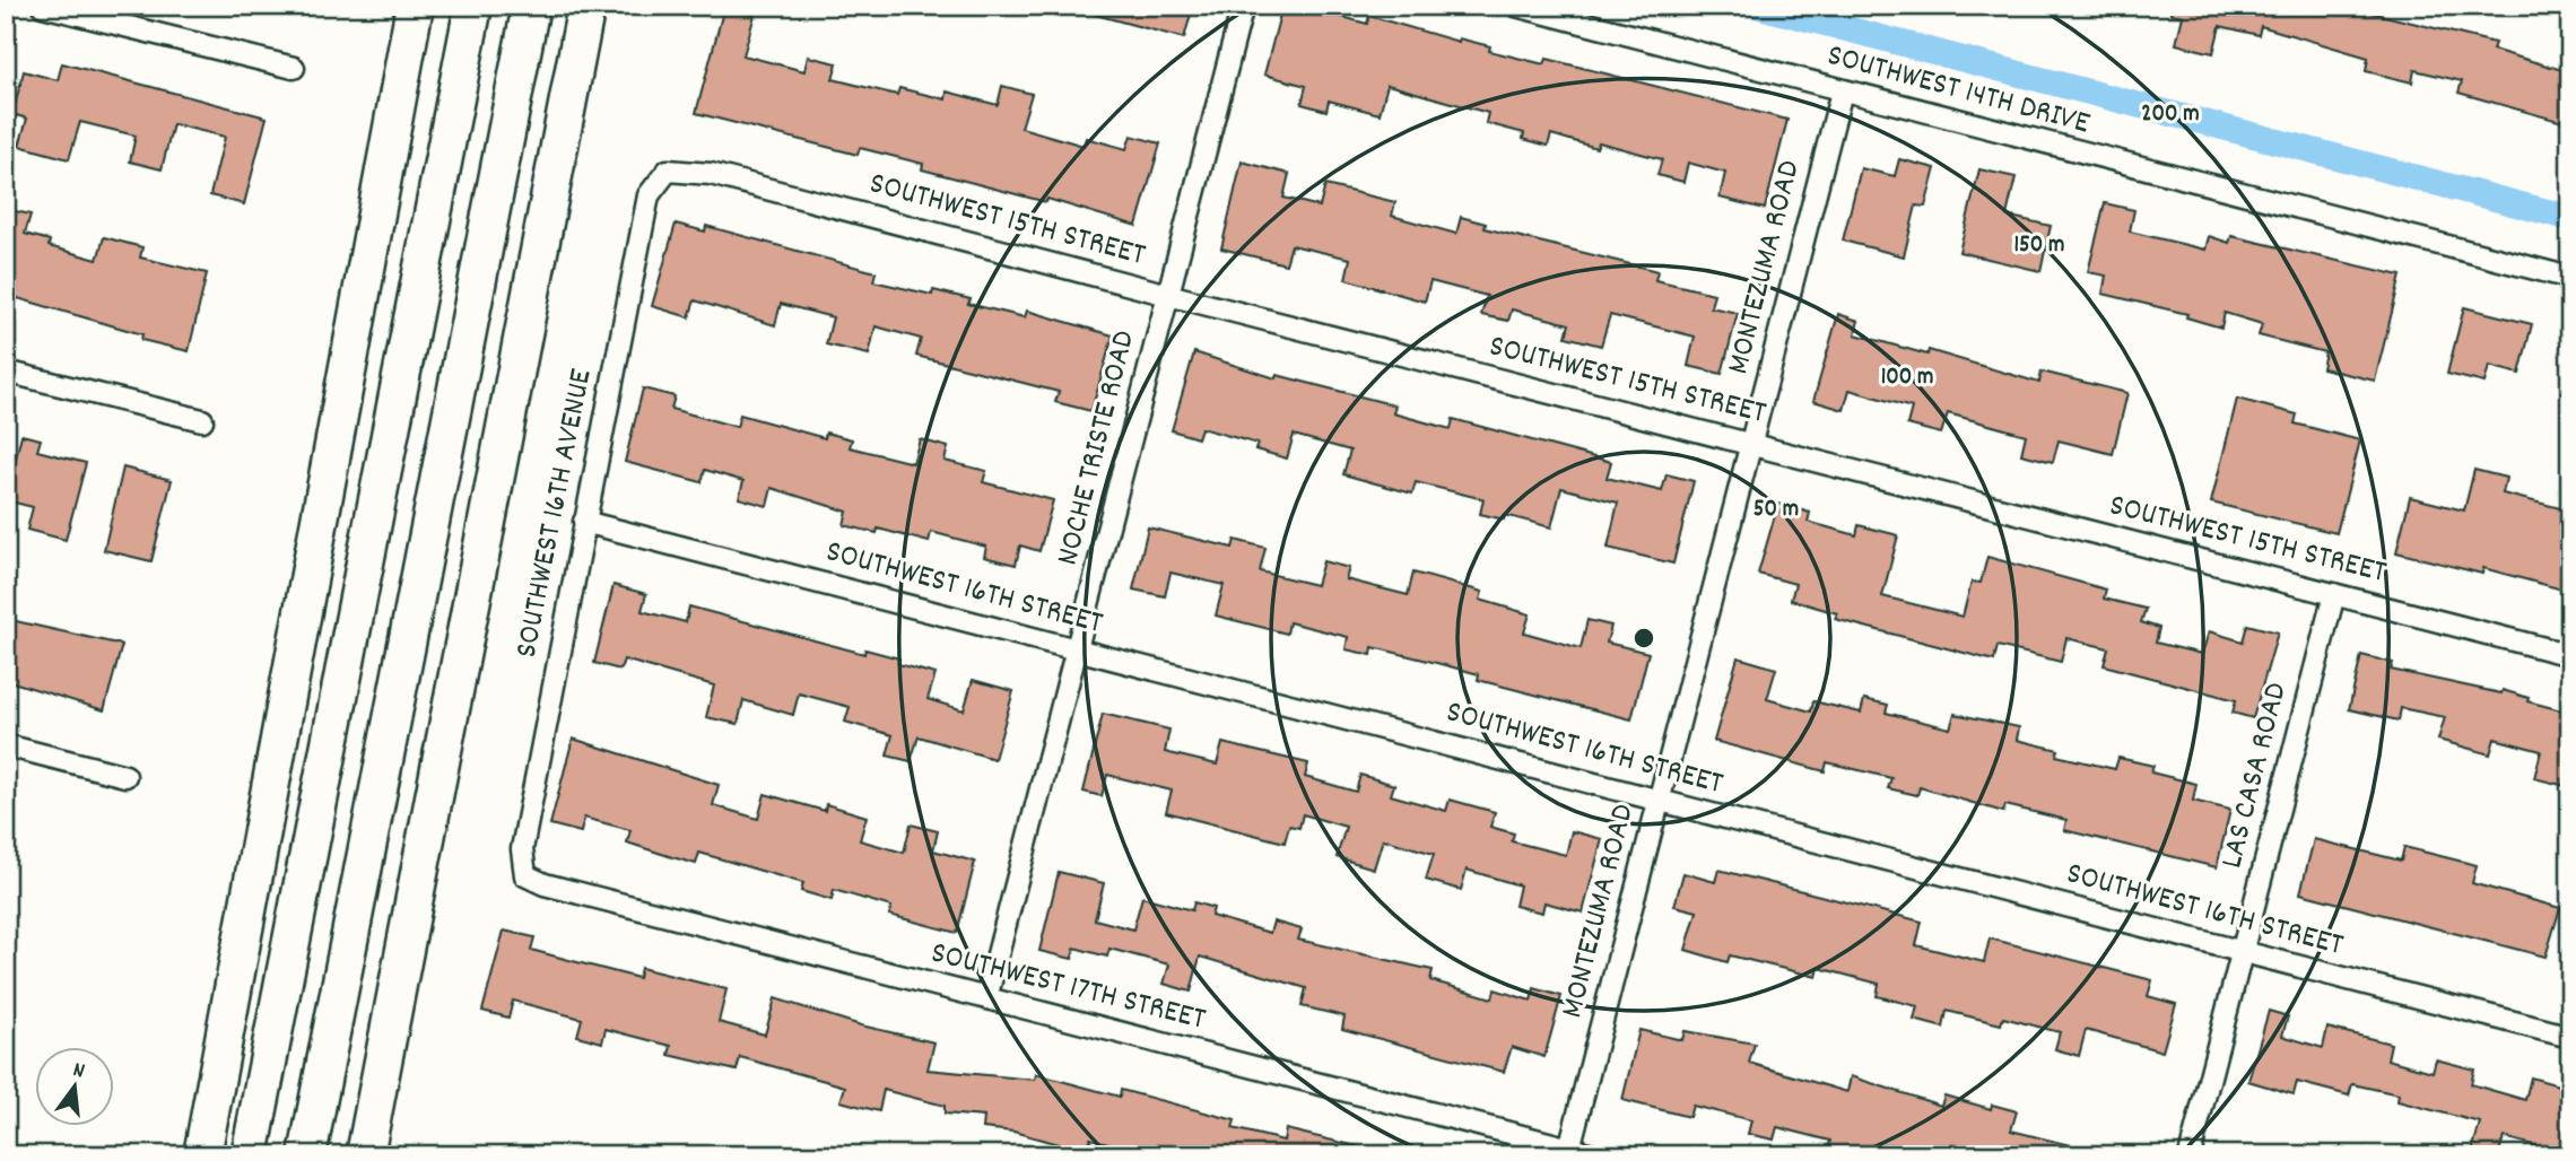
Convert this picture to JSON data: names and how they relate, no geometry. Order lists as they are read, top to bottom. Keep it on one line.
{"streets":{"street":["SOUTHWEST 14TH DRIVE","SOUTHWEST 15TH STREET","MONTEZUMA ROAD","NOCHE TRISTE ROAD","SOUTHWEST 16TH AVENUE","SOUTHWEST 16TH STREET","LAS CASA ROAD","SOUTHWEST 17TH STREET"]},"crossings":[["SOUTHWEST 14TH DRIVE","MONTEZUMA ROAD"],["SOUTHWEST 15TH STREET","MONTEZUMA ROAD"],["SOUTHWEST 15TH STREET","NOCHE TRISTE ROAD"],["SOUTHWEST 15TH STREET","SOUTHWEST 16TH AVENUE"],["SOUTHWEST 15TH STREET","LAS CASA ROAD"],["MONTEZUMA ROAD","SOUTHWEST 16TH STREET"],["MONTEZUMA ROAD","SOUTHWEST 17TH STREET"],["NOCHE TRISTE ROAD","SOUTHWEST 16TH STREET"],["NOCHE TRISTE ROAD","SOUTHWEST 17TH STREET"],["SOUTHWEST 16TH AVENUE","SOUTHWEST 16TH STREET"],["SOUTHWEST 16TH AVENUE","SOUTHWEST 17TH STREET"],["SOUTHWEST 16TH STREET","LAS CASA ROAD"]],"north":"top","rings":["200 m","150 m","100 m","50 m"]}
